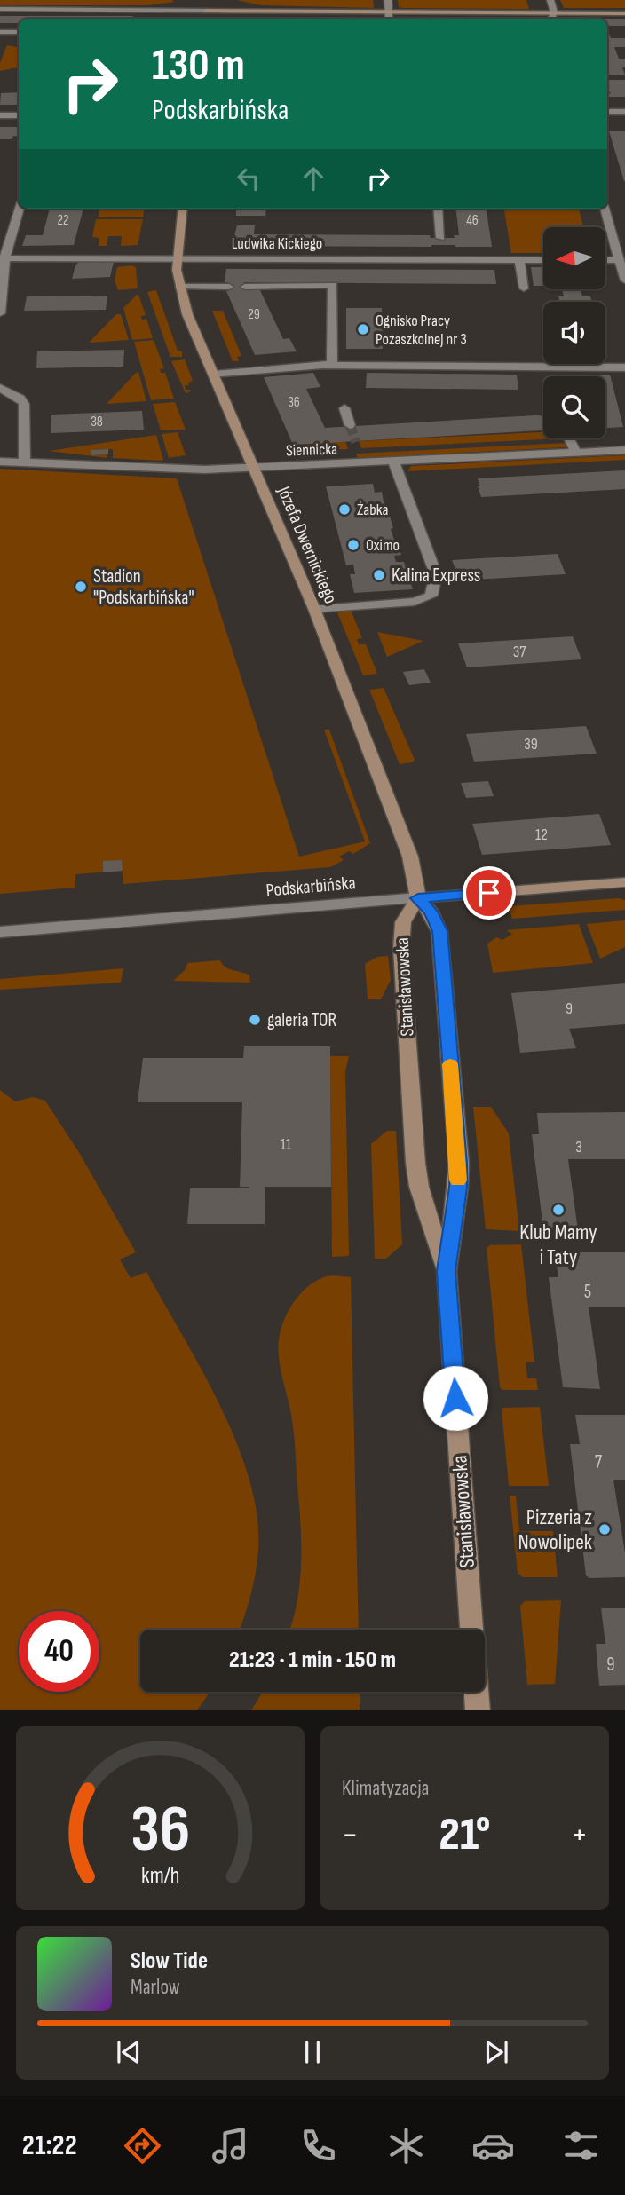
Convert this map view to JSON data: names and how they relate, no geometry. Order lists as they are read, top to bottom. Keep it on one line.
{"streets":{"street":["Ludwika Kickiego","Siennicka","Józefa Dwernickiego","Podskarbińska","Stanisławowska"]},"crossings":[["Ludwika Kickiego","Józefa Dwernickiego"],["Siennicka","Józefa Dwernickiego"],["Józefa Dwernickiego","Podskarbińska"],["Józefa Dwernickiego","Stanisławowska"],["Podskarbińska","Stanisławowska"]],"places":["Ognisko Pracy Pozaszkolnej nr 3","Żabka","Oximo","Kalina Express","Stadion \"Podskarbińska\"","galeria TOR","Klub Mamy i Taty","Pizzeria z Nowolipek"],"house_numbers":["22","46","29","36","38","37","39","12","9","11","3","5","7","9"],"north":"left","page":{"turn":["130 m","Podskarbińska"],"limit":"40","trip":"21:23 · 1 min · 150 m","tile":"Klimatyzacja","heat":["−","21°","+"],"song":["Slow Tide","Marlow"],"tabs":"21:22","gauge":["36","km/h"]}}
